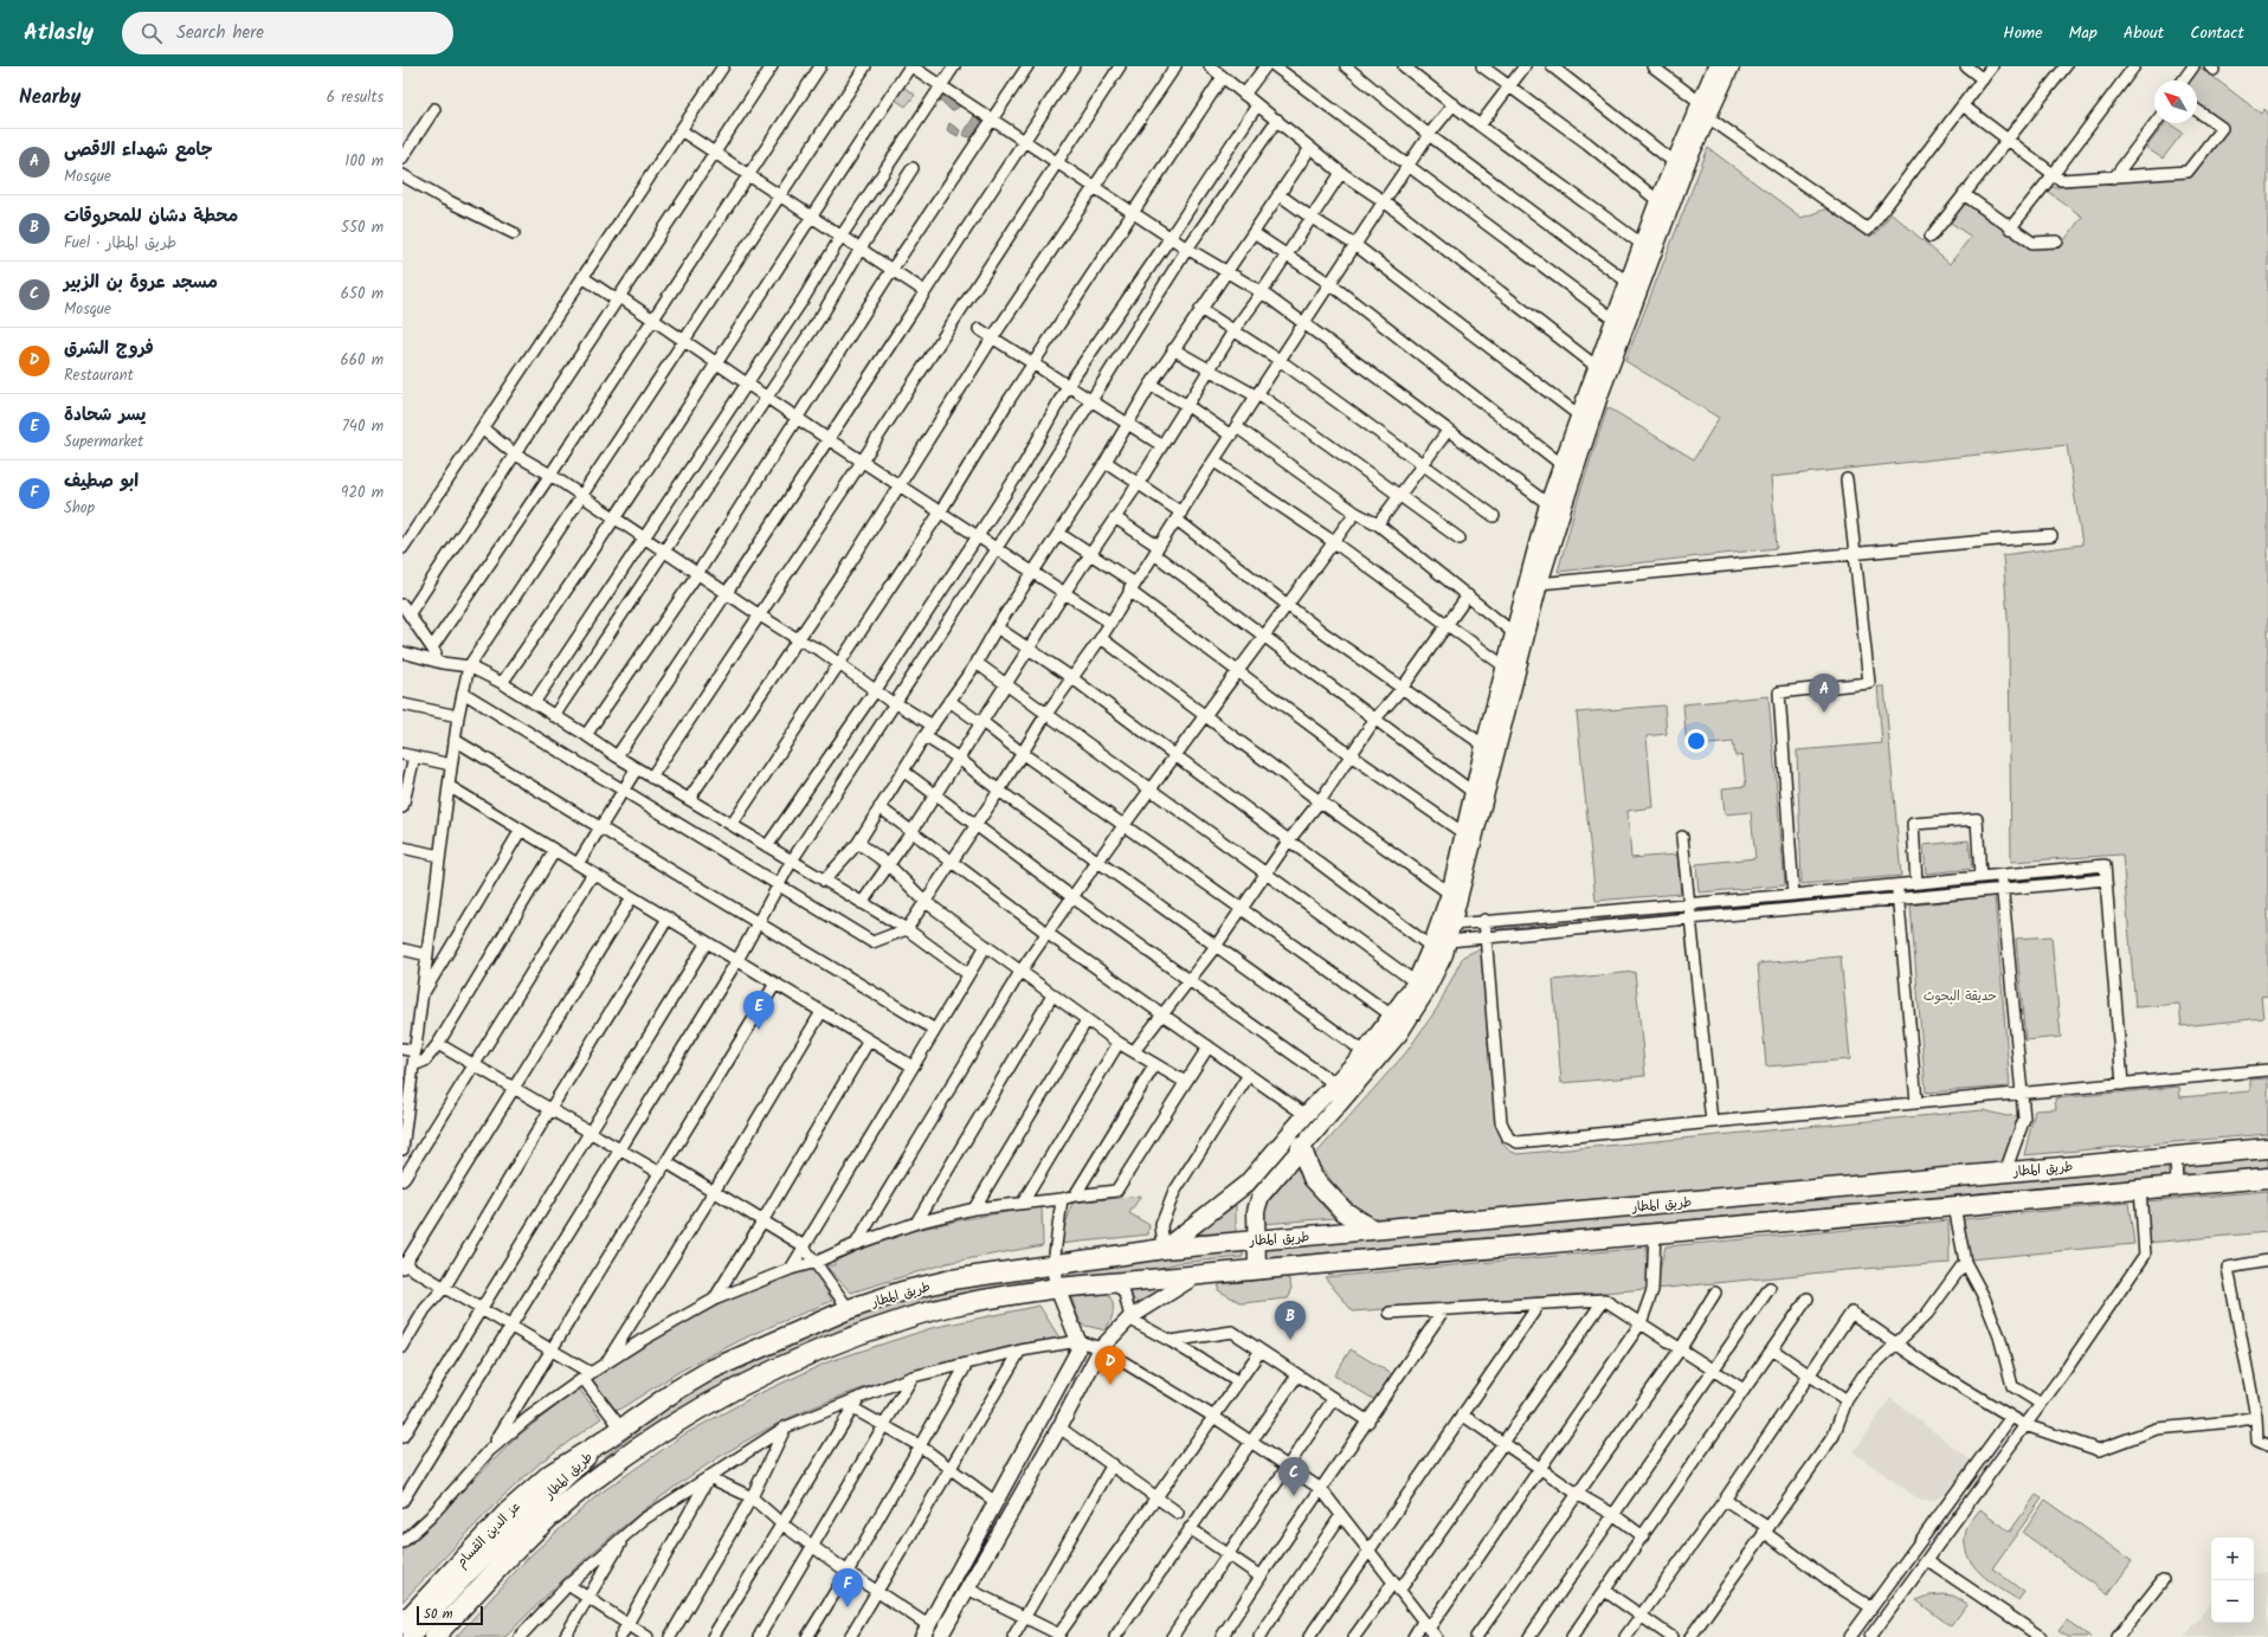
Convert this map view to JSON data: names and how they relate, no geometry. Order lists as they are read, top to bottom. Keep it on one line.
{"streets":{"highway":["طريق المطار","عز الدين القسام"]},"crossings":[["طريق المطار","عز الدين القسام"]],"parks":["حديقة البحوث"],"scale_bar":"50 m","north":"top left","page":{"header":"Atlasly","search":"Search here","nav":["Home","Map","About","Contact"],"heading":["Nearby","6 results"],"list":[{"mark":"A","name":"جامع شهداء الاقصى","note":"Mosque","value":"100 m"},{"mark":"B","name":"محطة دشان للمحروقات","note":"Fuel · طريق المطار","value":"550 m"},{"mark":"C","name":"مسجد عروة بن الزبير","note":"Mosque","value":"650 m"},{"mark":"D","name":"فروج الشرق","note":"Restaurant","value":"660 m"},{"mark":"E","name":"يسر شحادة","note":"Supermarket","value":"740 m"},{"mark":"F","name":"ابو صطيف","note":"Shop","value":"920 m"}],"pins":["A","E","B","D","C","F"],"map_buttons":["+","−"],"scale":"50 m"}}
